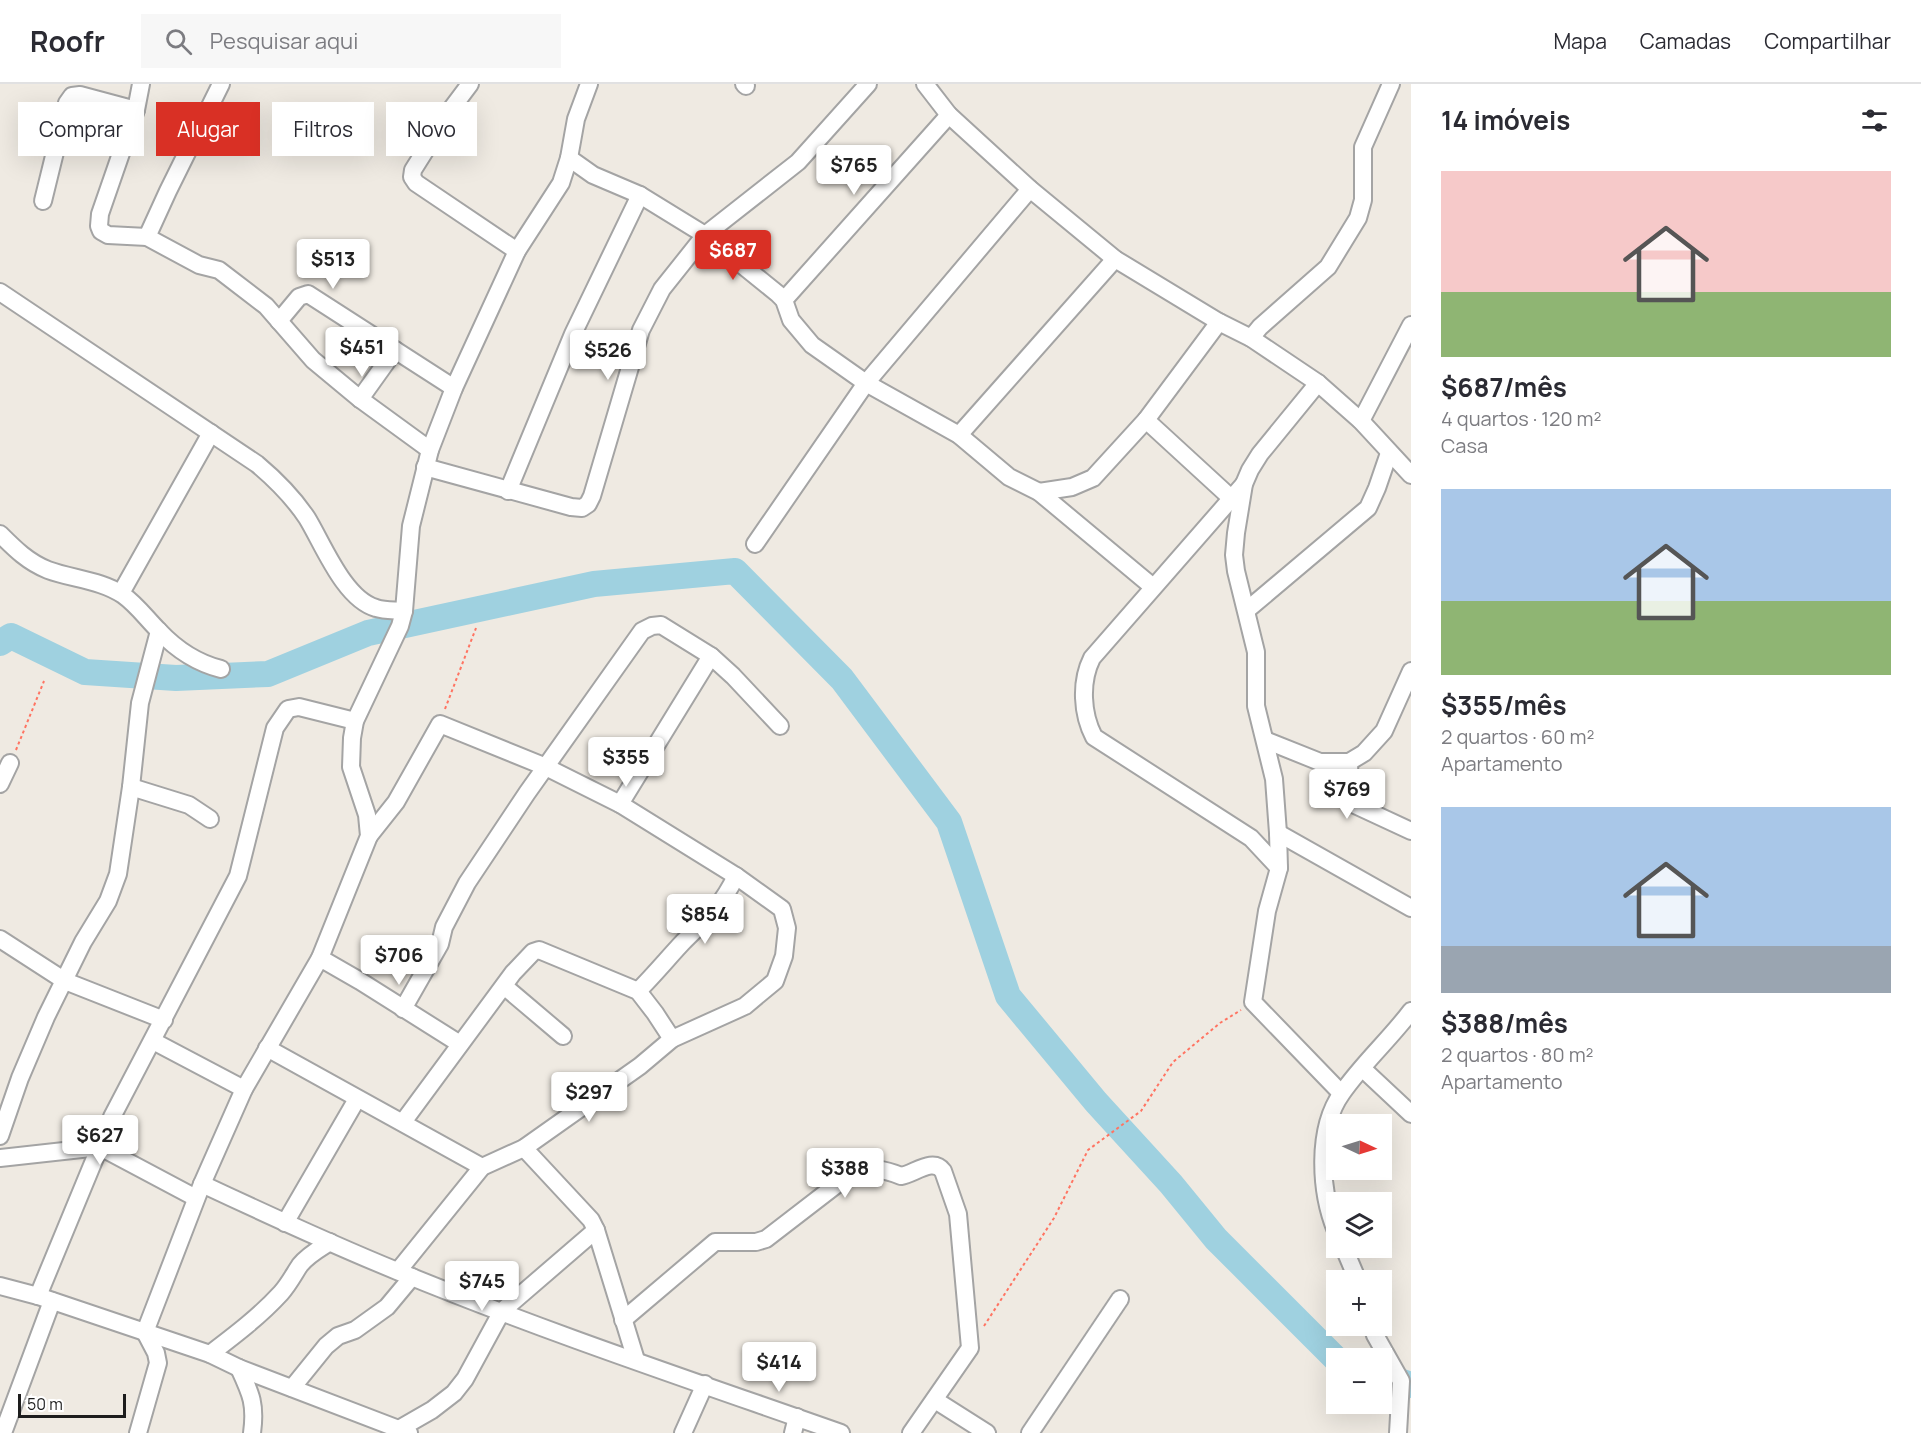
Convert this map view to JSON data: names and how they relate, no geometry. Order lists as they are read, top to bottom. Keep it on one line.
{"scale_bar":"50 m","north":"right","page":{"header":"Roofr","search":"Pesquisar aqui","nav":["Mapa","Camadas","Compartilhar"],"heading":"14 imóveis","chip":["Comprar","Alugar","Filtros","Novo"],"price":["$765","$687","$513","$451","$526","$355","$769","$854","$706","$297","$627","$388","$745","$414"],"list":[{"name":"$687/mês","note":"4 quartos · 120 m² · Casa"},{"name":"$355/mês","note":"2 quartos · 60 m² · Apartamento"},{"name":"$388/mês","note":"2 quartos · 80 m² · Apartamento"}],"map_buttons":["+","−"],"scale":"50 m"}}
